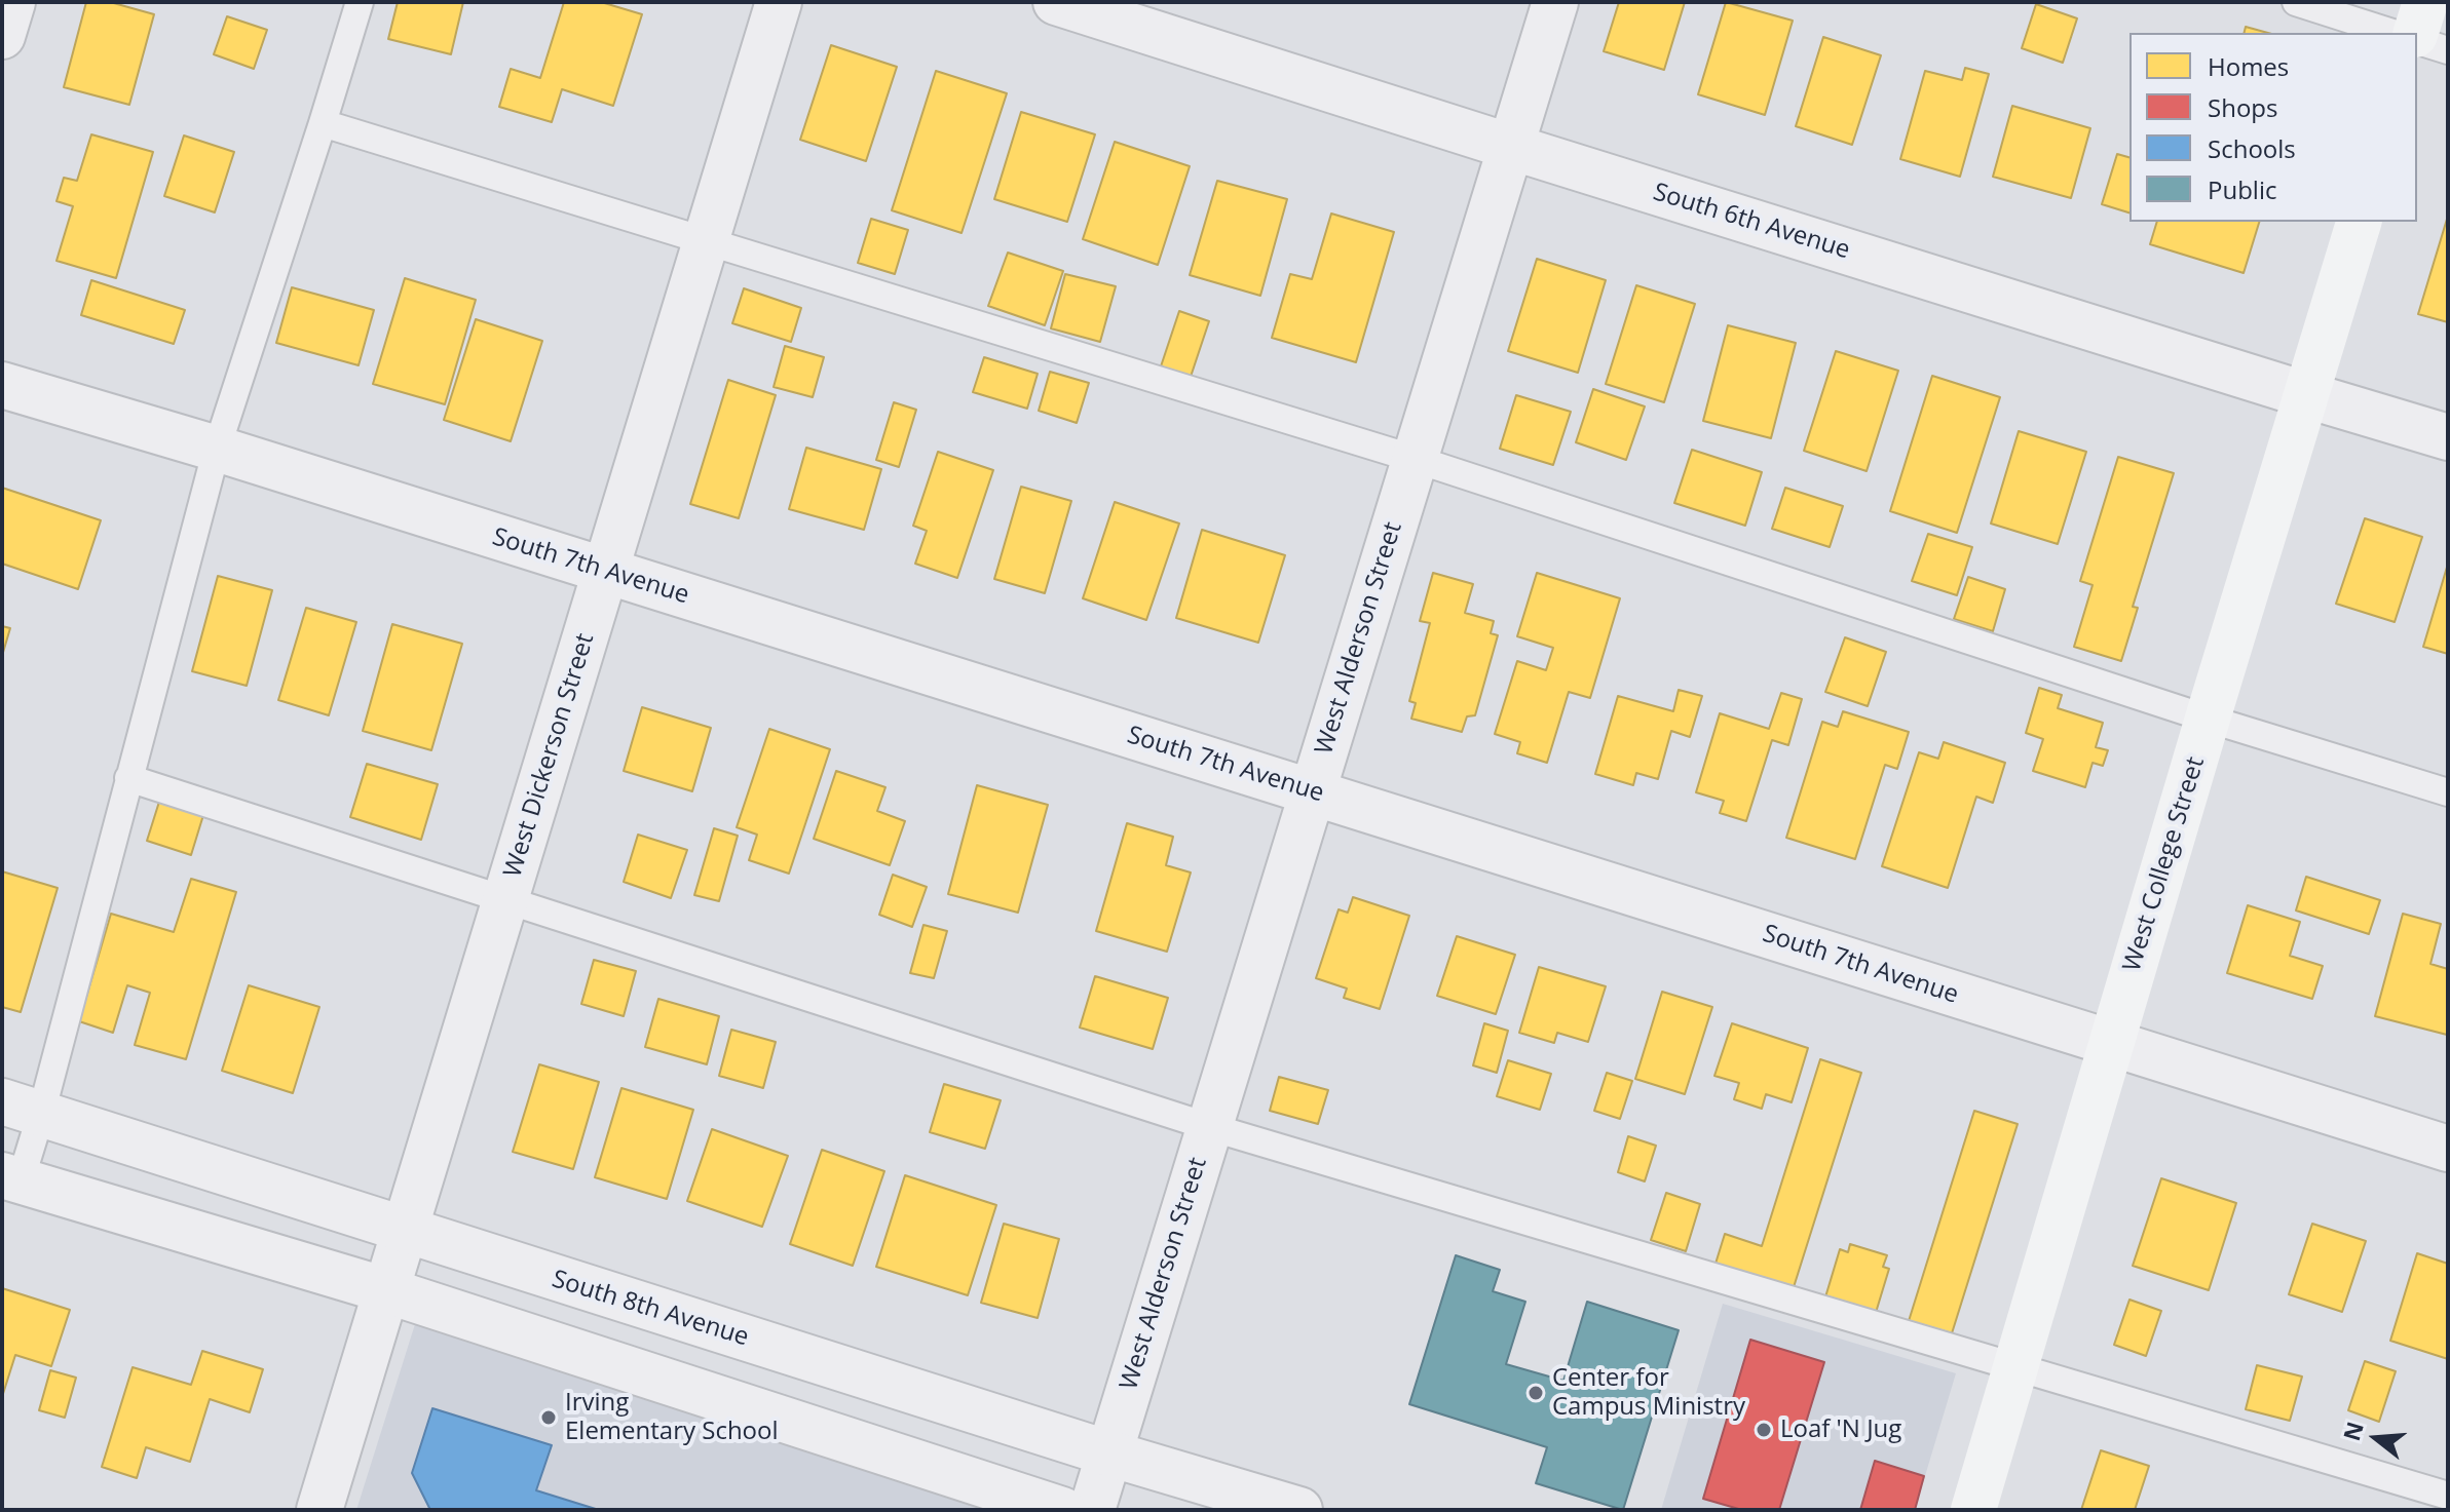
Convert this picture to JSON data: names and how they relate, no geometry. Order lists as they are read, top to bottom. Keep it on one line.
{"streets":{"main road":["West College Street"],"street":["South 6th Avenue","South 7th Avenue","West Alderson Street","West Dickerson Street","South 8th Avenue"]},"crossings":[["South 6th Avenue","West Alderson Street"],["South 6th Avenue","West College Street"],["South 7th Avenue","West Alderson Street"],["South 7th Avenue","West Dickerson Street"],["South 7th Avenue","West College Street"],["West Alderson Street","South 8th Avenue"],["West Dickerson Street","South 8th Avenue"]],"places":["Center for Campus Ministry","Irving Elementary School","Loaf 'N Jug"],"legend":["Homes","Shops","Schools","Public"],"north":"left"}
